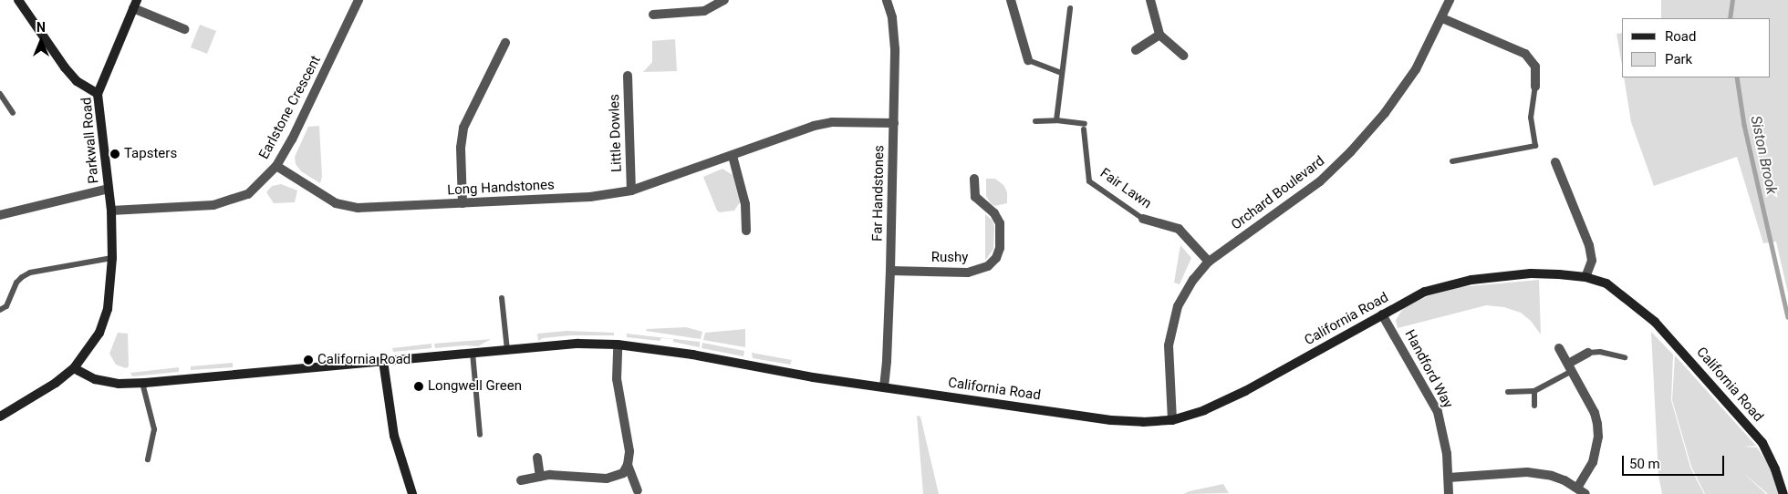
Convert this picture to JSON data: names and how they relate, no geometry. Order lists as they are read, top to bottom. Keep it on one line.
{"streets":{"street":["Earlstone Crescent","Little Dowles","Parkwall Road","Long Handstones","Fair Lawn","Far Handstones","Orchard Boulevard","Rushy","California Road","Handford Way"]},"crossings":[["Earlstone Crescent","Parkwall Road"],["Earlstone Crescent","Long Handstones"],["Little Dowles","Long Handstones"],["Parkwall Road","California Road"],["Long Handstones","Far Handstones"],["Fair Lawn","Orchard Boulevard"],["Far Handstones","Rushy"],["Far Handstones","California Road"],["Orchard Boulevard","California Road"],["California Road","Handford Way"]],"water":["Siston Brook"],"places":["Tapsters","California Road","Longwell Green"],"legend":["Road","Park"],"scale_bar":"50 m","north":"top"}
